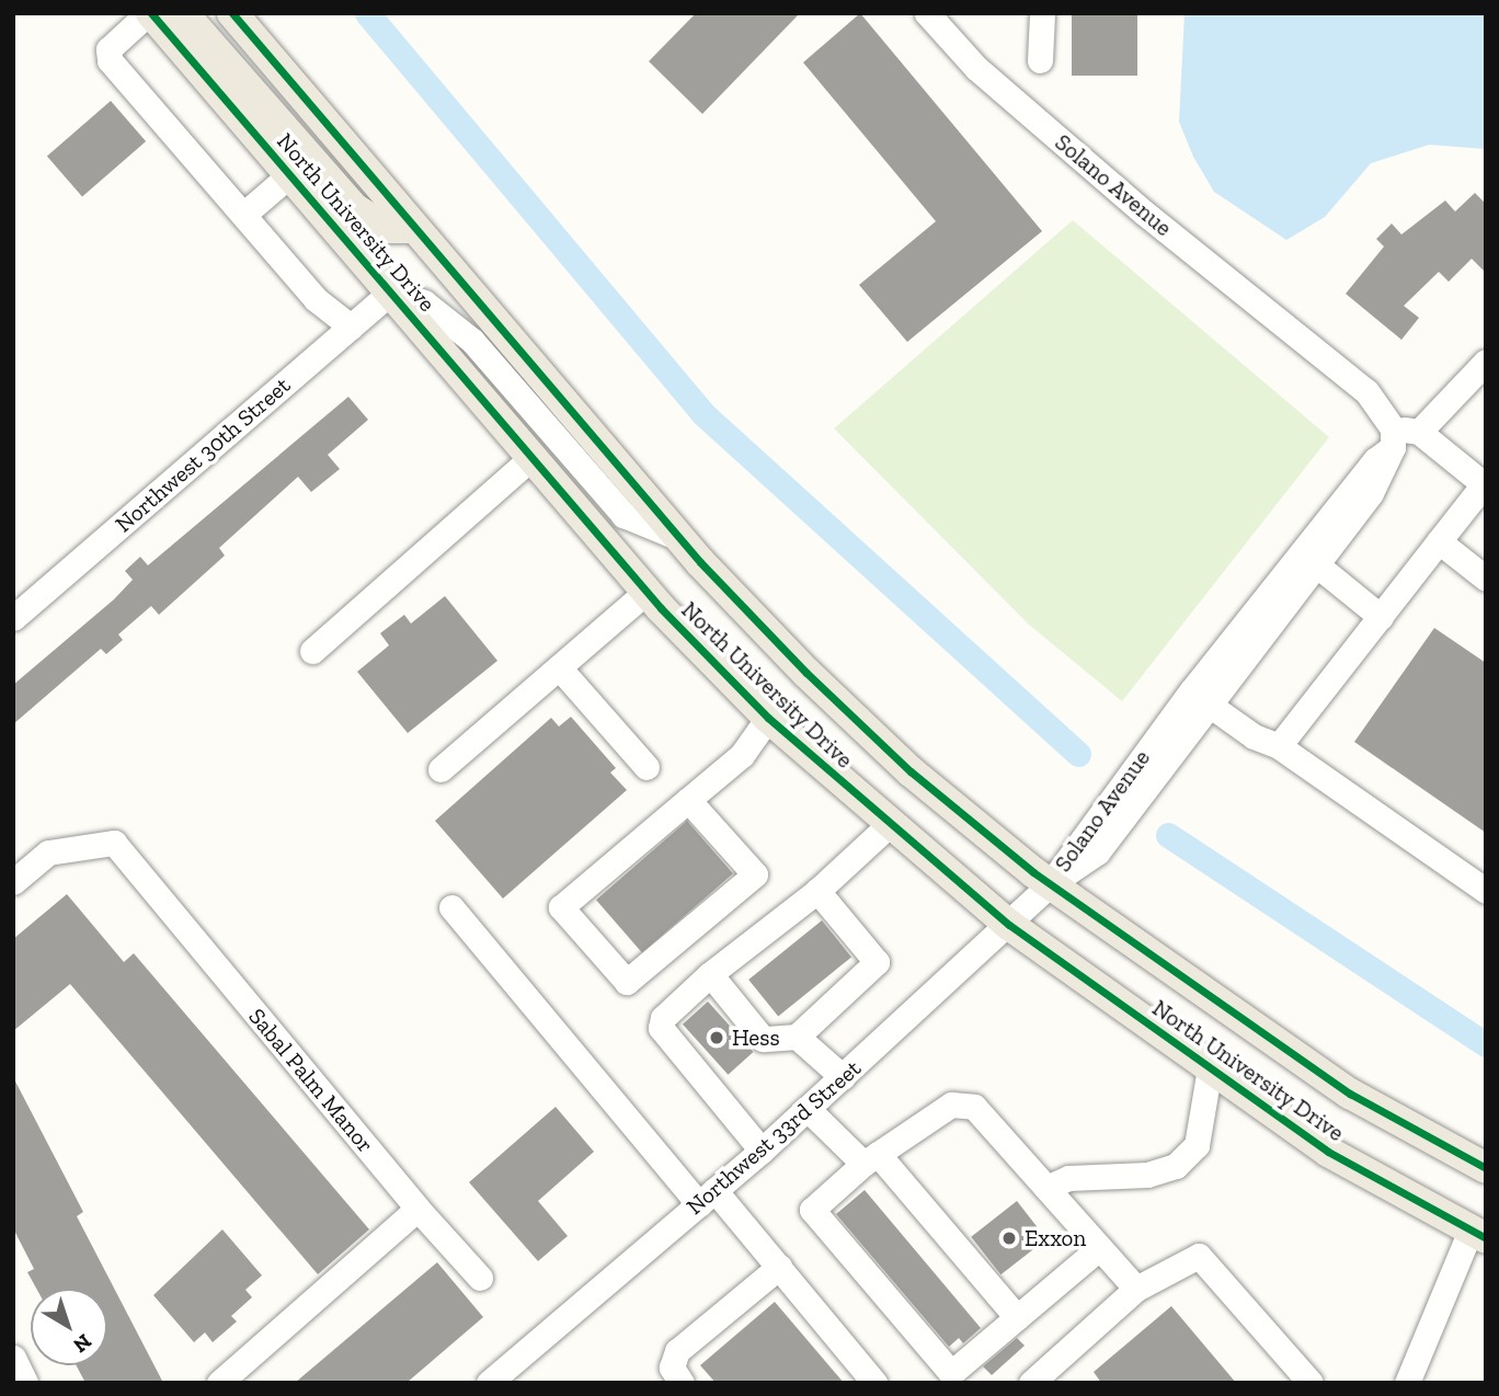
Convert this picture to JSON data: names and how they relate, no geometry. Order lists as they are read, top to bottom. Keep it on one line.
{"streets":{"main road":["North University Drive"],"street":["Solano Avenue","Northwest 30th Street","Sabal Palm Manor","Northwest 33rd Street"]},"crossings":[["Solano Avenue","North University Drive"],["Solano Avenue","Northwest 33rd Street"],["North University Drive","Northwest 30th Street"],["North University Drive","Northwest 33rd Street"]],"places":["Hess","Exxon"],"north":"bottom right"}
